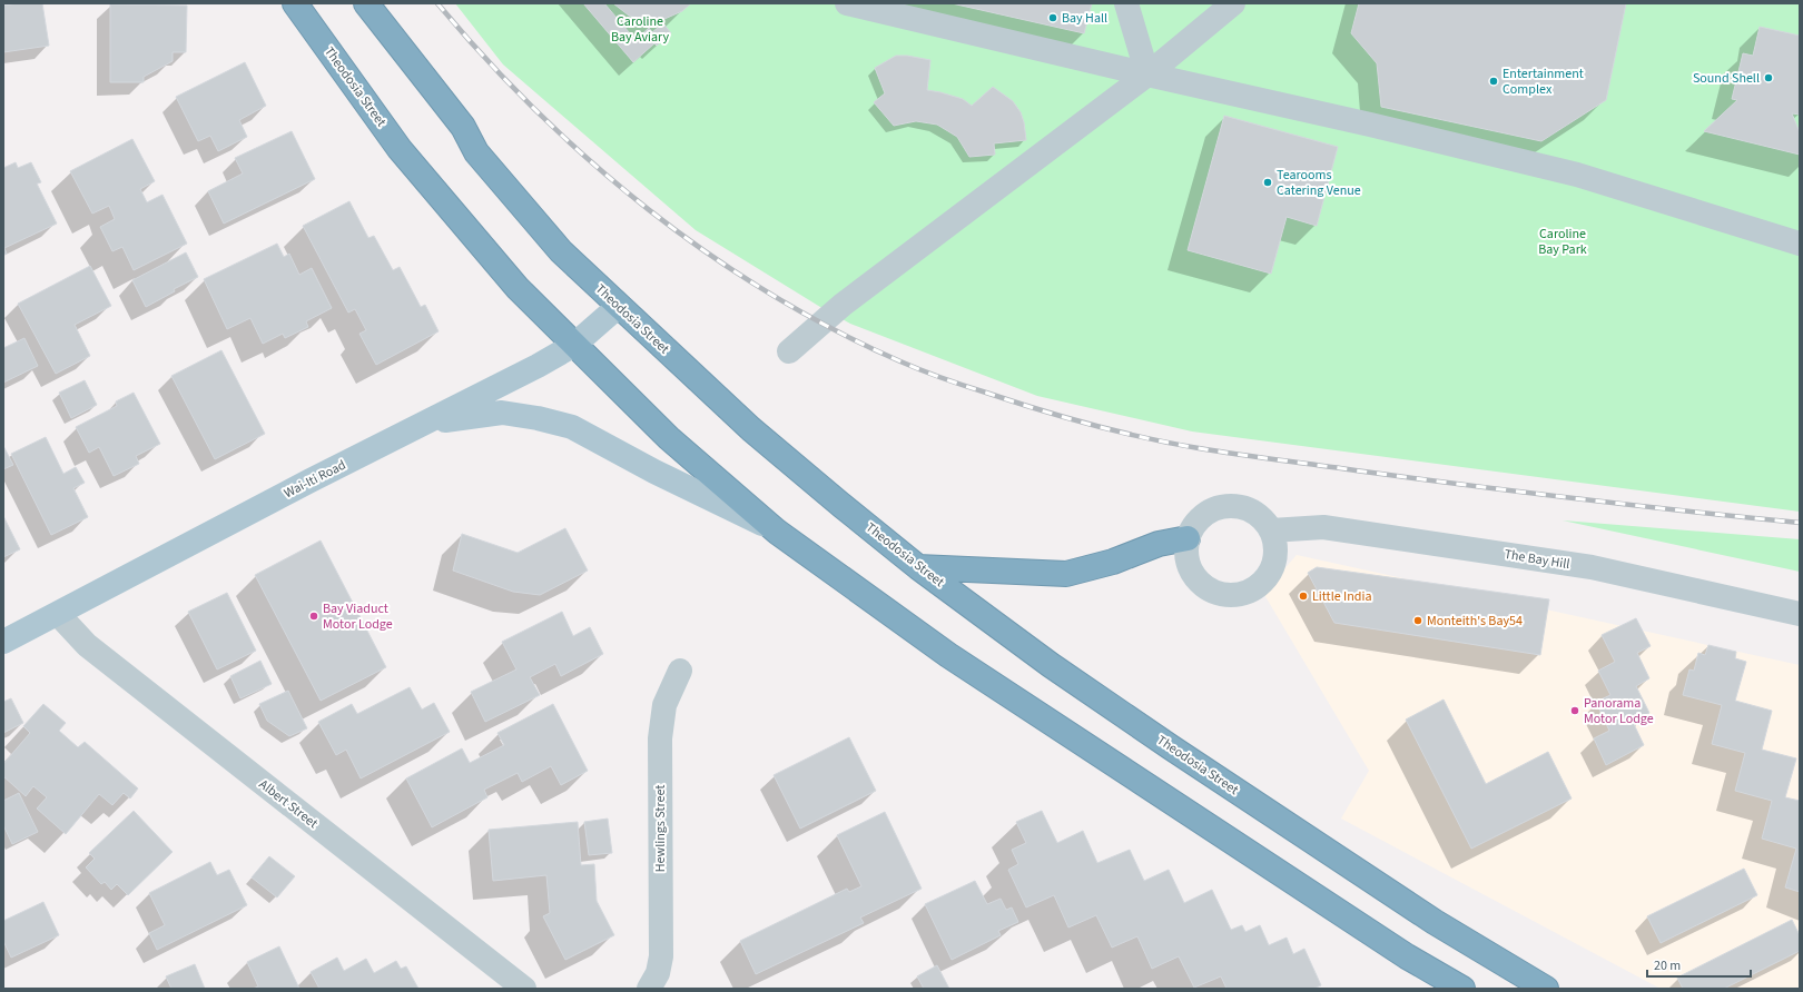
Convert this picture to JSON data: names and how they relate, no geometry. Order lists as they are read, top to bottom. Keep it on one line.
{"streets":{"highway":["Theodosia Street"],"main road":["Wai-Iti Road"],"street":["The Bay Hill","Albert Street","Hewlings Street"]},"crossings":[["Theodosia Street","Wai-Iti Road"],["Wai-Iti Road","Albert Street"]],"parks":["Caroline Bay Aviary","Caroline Bay Park"],"places":["Bay Hall","Sound Shell","Entertainment Complex","Tearooms Catering Venue","Little India","Bay Viaduct Motor Lodge","Monteith's Bay54","Panorama Motor Lodge"],"scale_bar":"20 m"}
